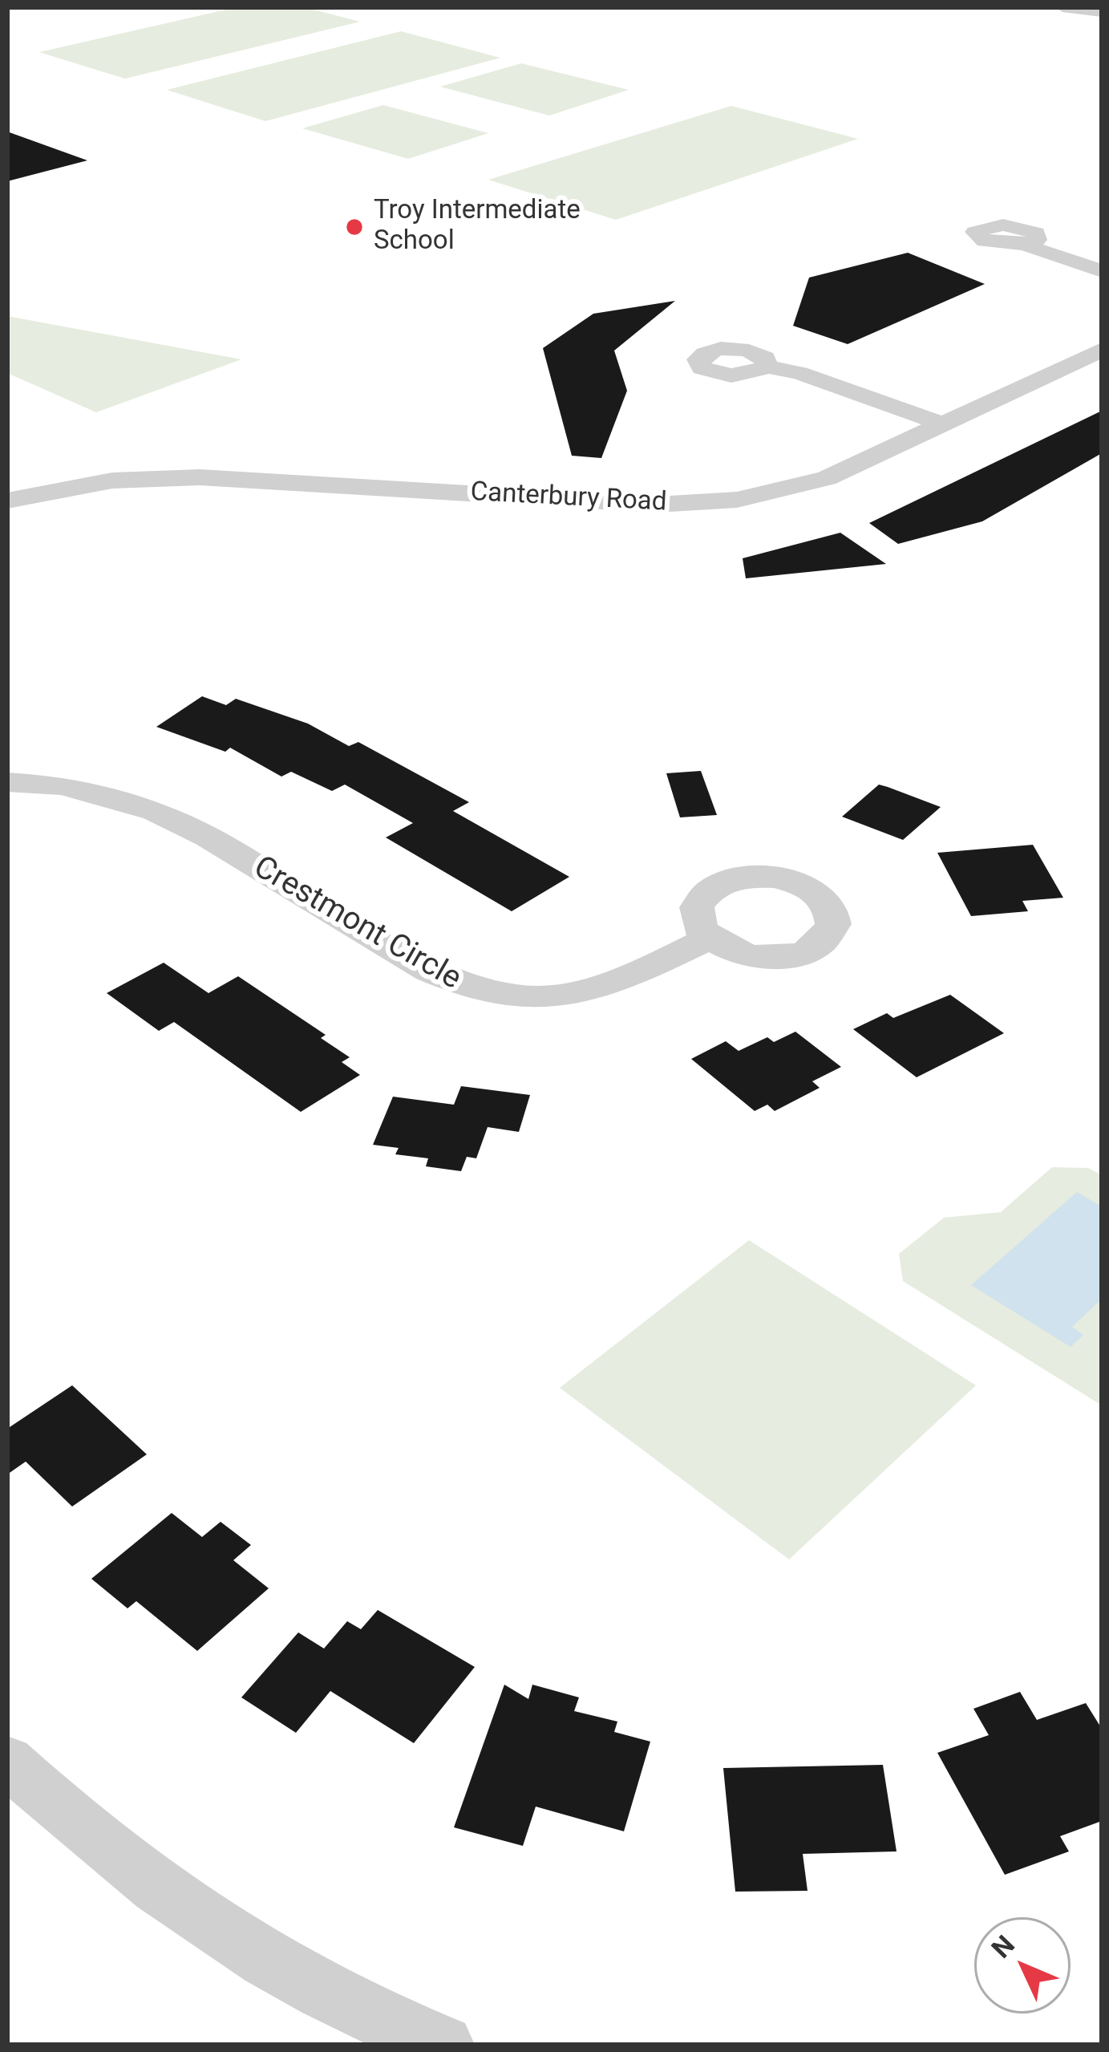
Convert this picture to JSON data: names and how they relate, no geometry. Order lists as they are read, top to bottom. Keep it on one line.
{"streets":{"street":["Canterbury Road","Crestmont Circle"]},"places":["Troy Intermediate School"],"north":"top left"}
